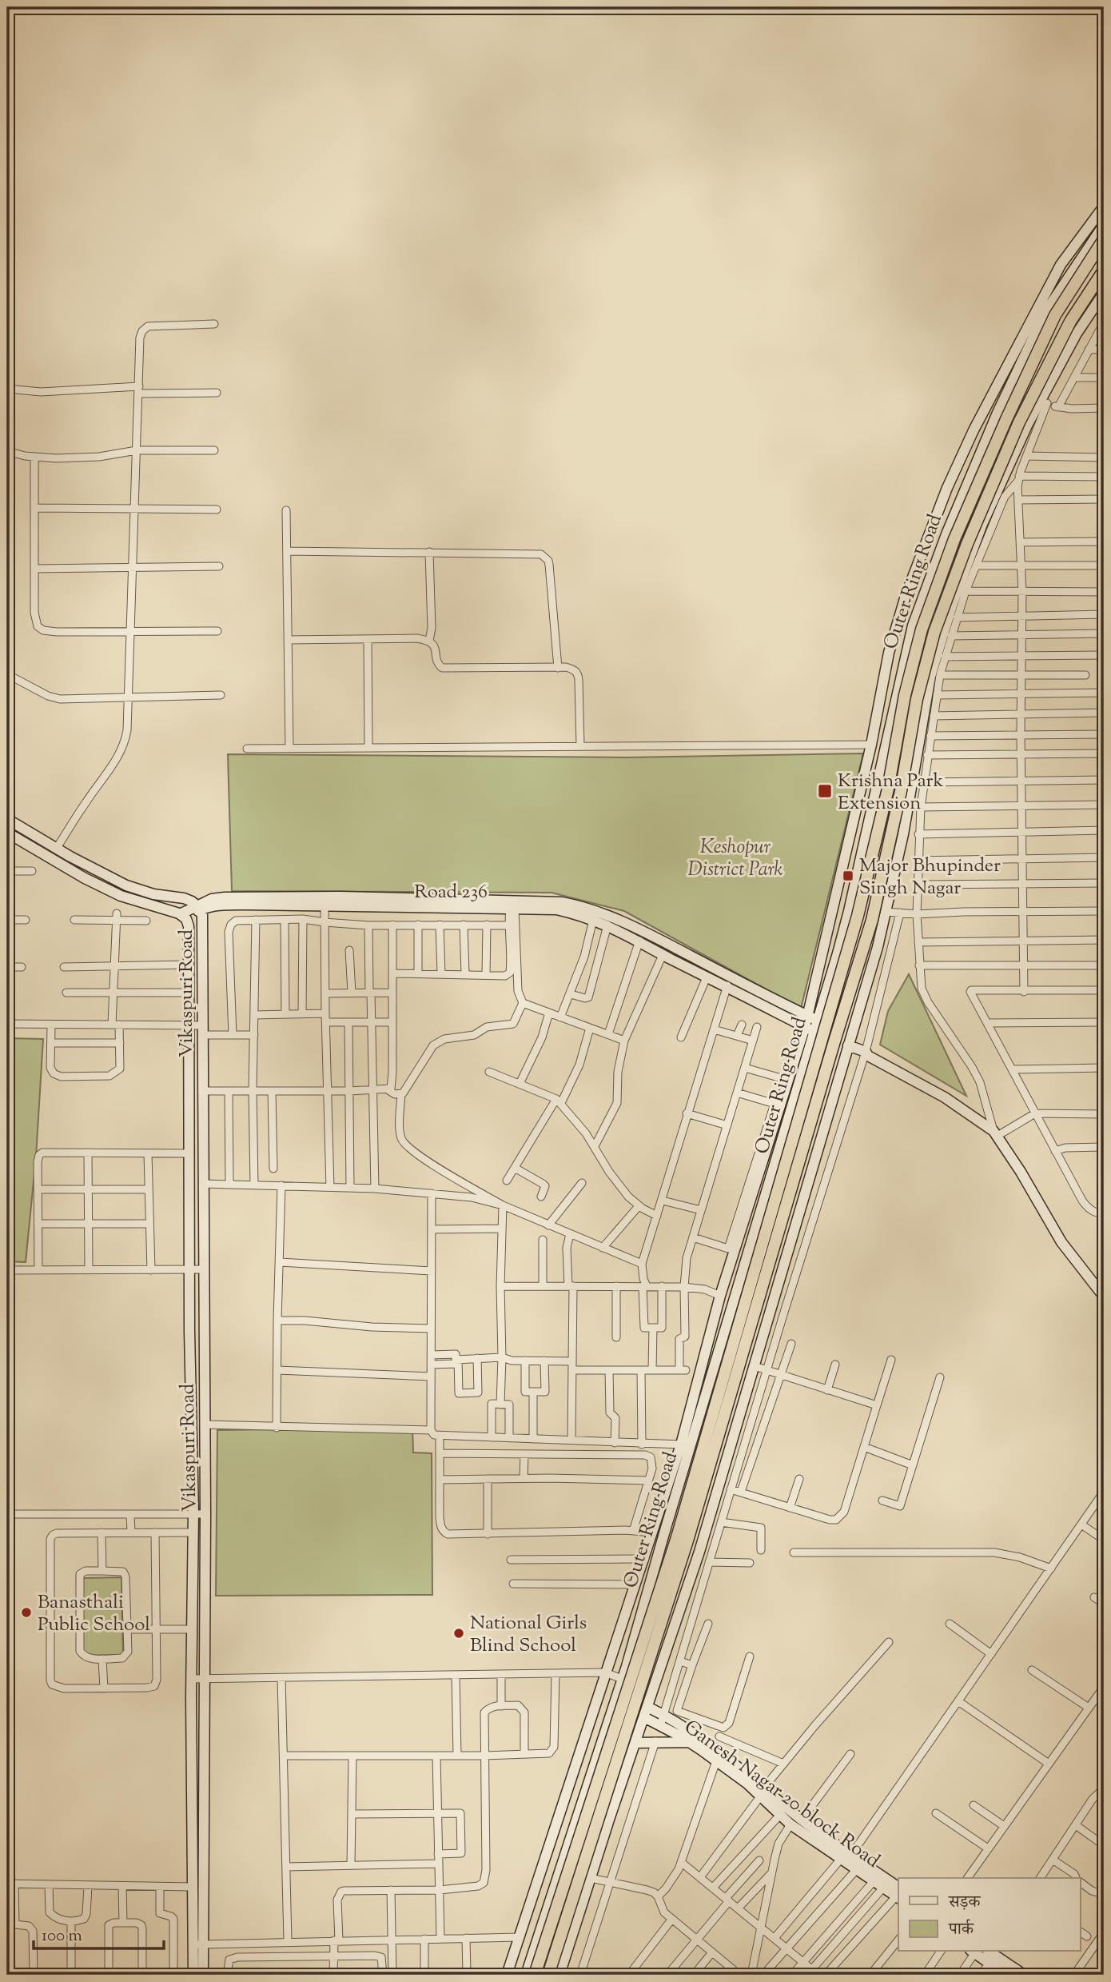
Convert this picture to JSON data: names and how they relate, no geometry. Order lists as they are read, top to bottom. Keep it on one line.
{"streets":{"main road":["Outer Ring Road"],"street":["Road 236","Vikaspuri Road","Ganesh Nagar 20 block Road"]},"crossings":[["Outer Ring Road","Road 236"],["Road 236","Vikaspuri Road"]],"parks":["Keshopur District Park"],"places":{"transit":["Krishna Park Extension","Major Bhupinder Singh Nagar"],"other":["Banasthali Public School","National Girls Blind School"]},"legend":["सड़क","पार्क"],"scale_bar":"100 m"}
